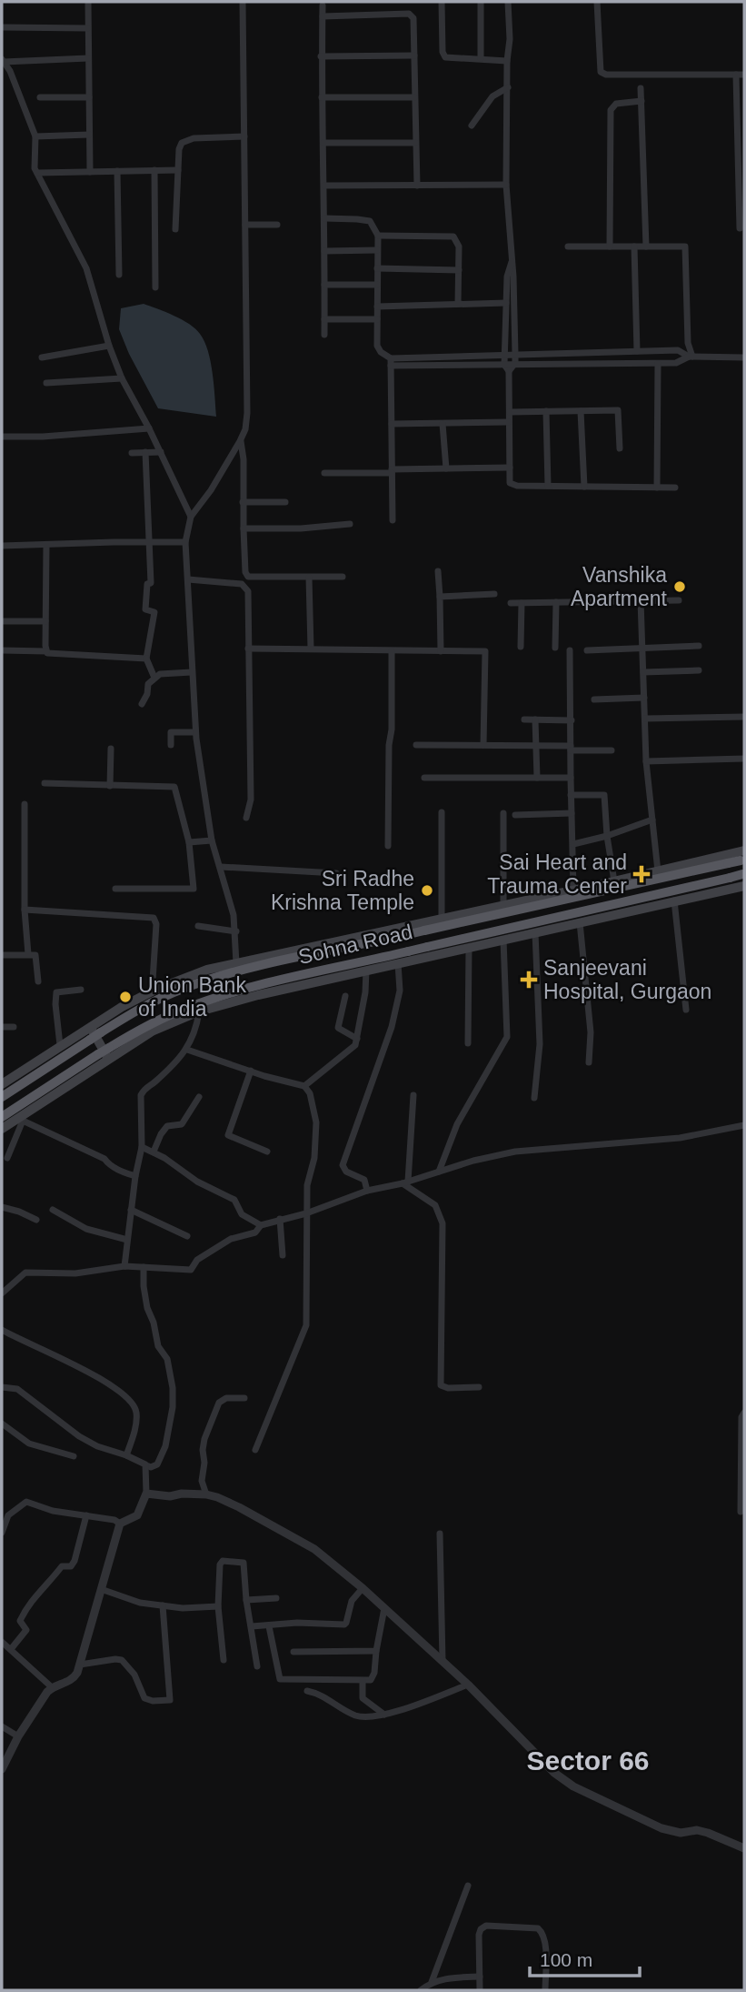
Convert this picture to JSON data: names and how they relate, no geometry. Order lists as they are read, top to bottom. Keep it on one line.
{"streets":{"highway":["Sohna Road"]},"districts":["Sector 66"],"places":{"other":["Vanshika Apartment","Sri Radhe Krishna Temple","Union Bank of India"],"health":["Sai Heart and Trauma Center","Sanjeevani Hospital, Gurgaon"]},"scale_bar":"100 m"}
